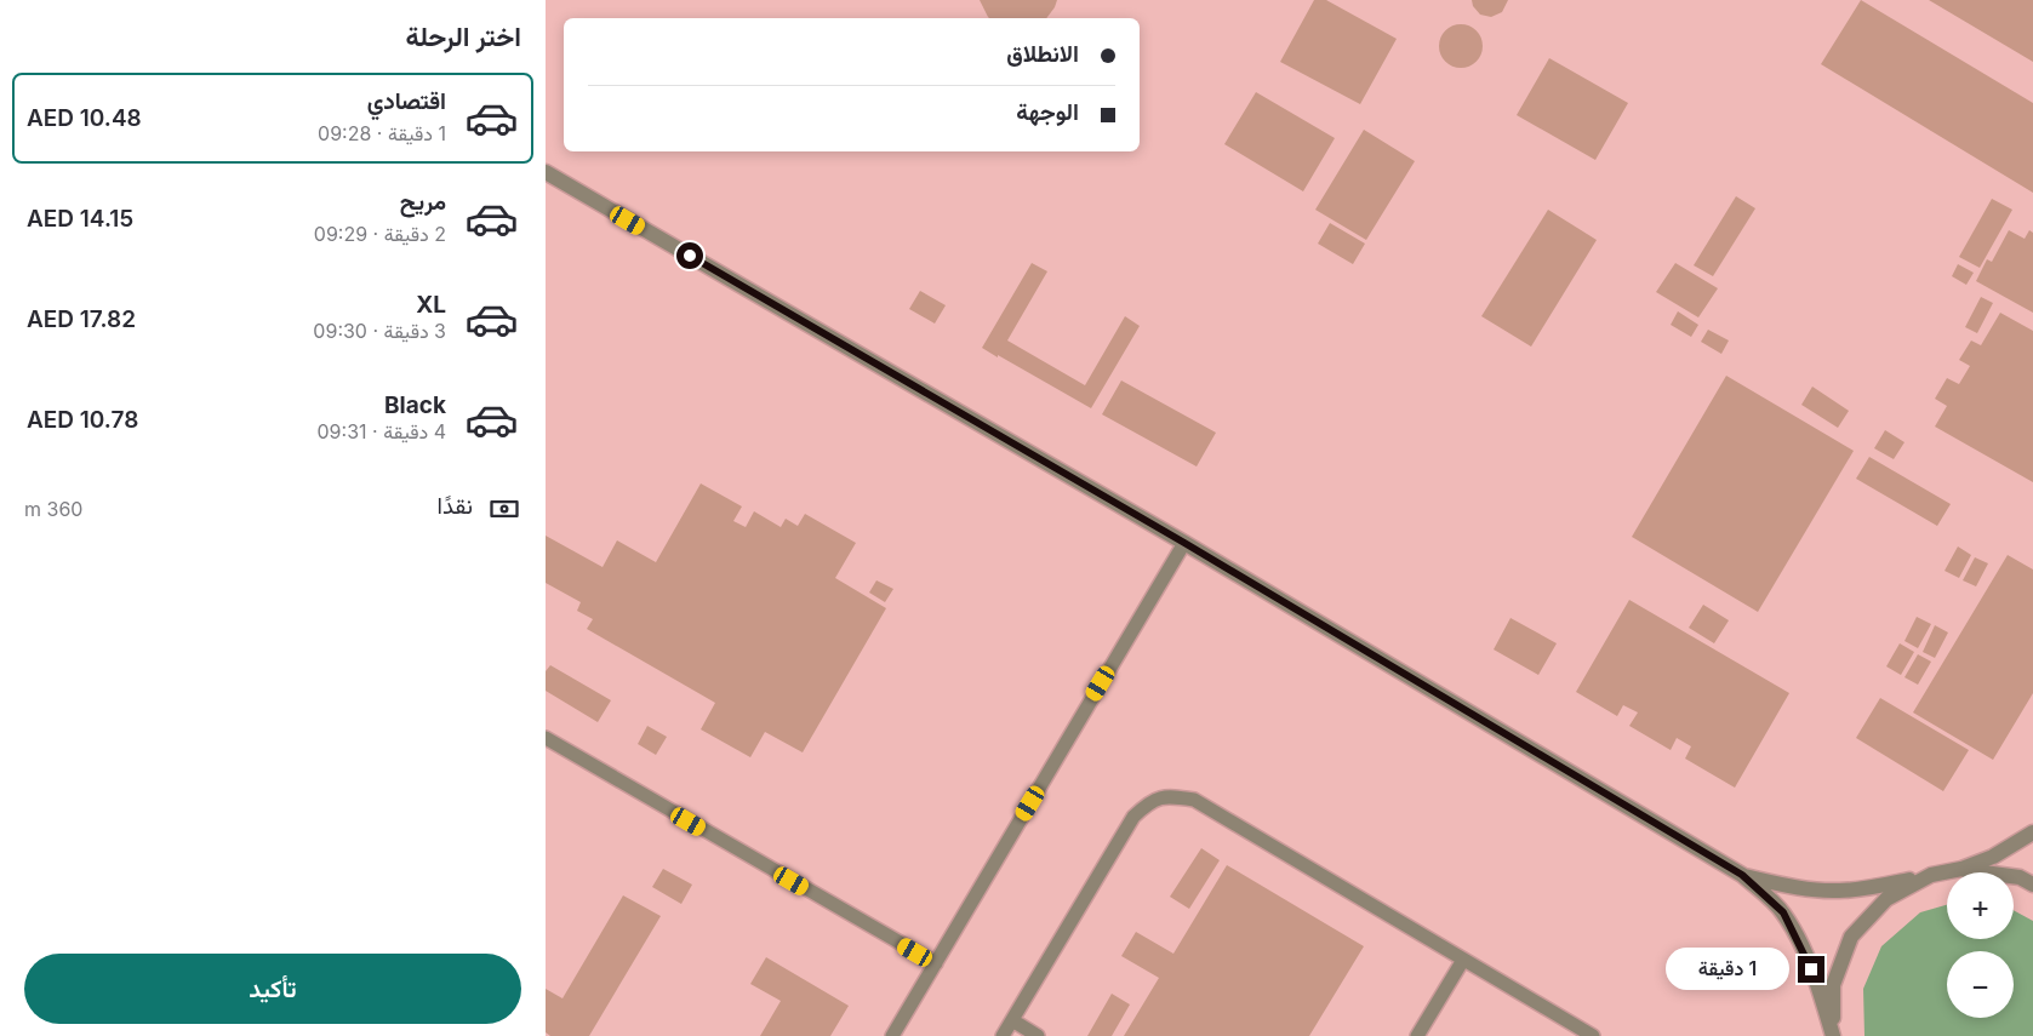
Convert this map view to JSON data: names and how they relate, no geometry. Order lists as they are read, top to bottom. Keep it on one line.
{"page":{"heading":"اختر الرحلة","banner":["الانطلاق","الوجهة"],"list":[{"name":"اقتصادي","note":"1 دقيقة · 09:28","value":"AED 10.48"},{"name":"مريح","note":"2 دقيقة · 09:29","value":"AED 14.15"},{"name":"XL","note":"3 دقيقة · 09:30","value":"AED 17.82"},{"name":"Black","note":"4 دقيقة · 09:31","value":"AED 10.78"}],"pay":["نقدًا","360 m"],"map_buttons":["+","−"],"buttons":"تأكيد","bubble":"1 دقيقة"}}
